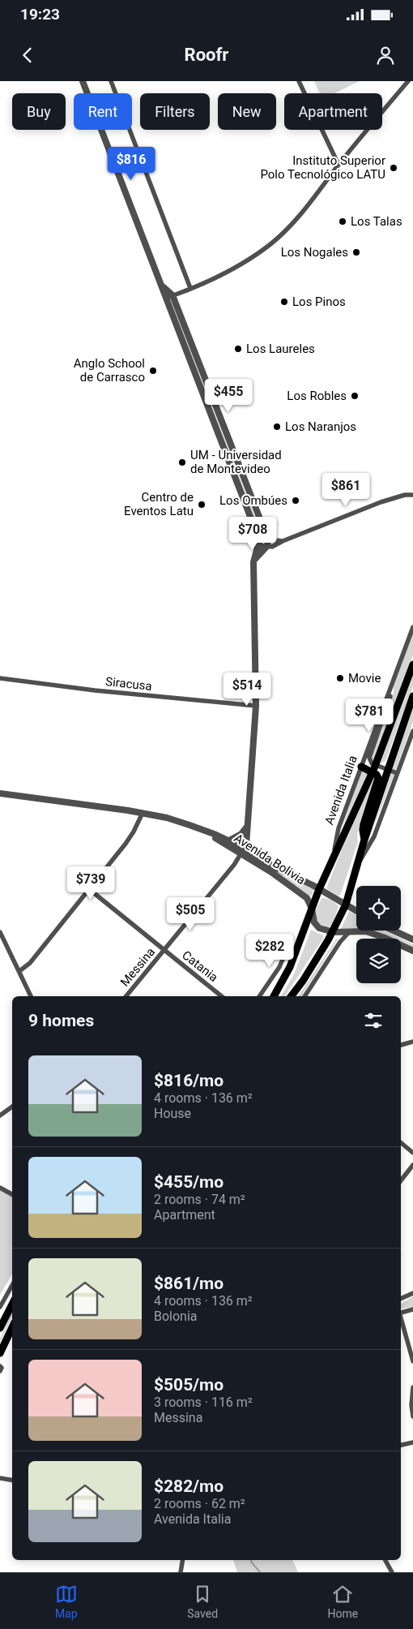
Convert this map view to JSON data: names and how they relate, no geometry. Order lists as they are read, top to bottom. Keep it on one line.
{"streets":{"main road":["Avenida Italia"],"street":["Siracusa","Avenida Bolivia","Catania","Messina"]},"crossings":[["Avenida Italia","Avenida Bolivia"],["Avenida Bolivia","Messina"],["Catania","Messina"]],"places":["Instituto Superior Polo Tecnológico LATU","Los Talas","Los Nogales","Los Pinos","Los Laureles","Anglo School de Carrasco","Los Robles","Los Naranjos","UM - Universidad de Montevideo","Los Ombúes","Centro de Eventos Latu","Movie"],"page":{"status":"19:23","header":"Roofr","chip":["Buy","Rent","Filters","New","Apartment"],"price":["$816","$455","$861","$708","$514","$781","$739","$505","$282"],"heading":"9 homes","list":[{"name":"$816/mo","note":"4 rooms · 136 m² · House"},{"name":"$455/mo","note":"2 rooms · 74 m² · Apartment"},{"name":"$861/mo","note":"4 rooms · 136 m² · Bolonia"},{"name":"$505/mo","note":"3 rooms · 116 m² · Messina"},{"name":"$282/mo","note":"2 rooms · 62 m² · Avenida Italia"}],"tabs":["Map","Saved","Home"]}}
